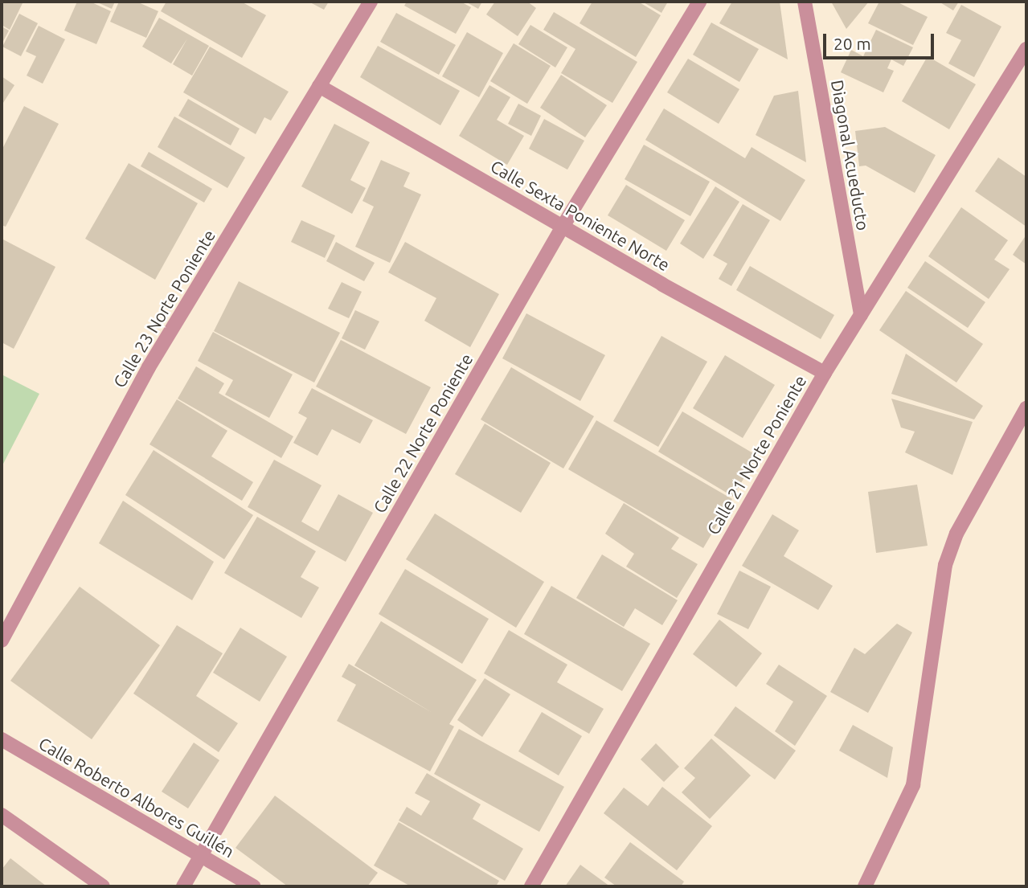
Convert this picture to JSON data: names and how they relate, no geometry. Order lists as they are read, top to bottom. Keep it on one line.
{"streets":{"street":["Diagonal Acueducto","Calle Sexta Poniente Norte","Calle 23 Norte Poniente","Calle 22 Norte Poniente","Calle 21 Norte Poniente","Calle Roberto Albores Guillén"]},"crossings":[["Diagonal Acueducto","Calle 21 Norte Poniente"],["Calle Sexta Poniente Norte","Calle 23 Norte Poniente"],["Calle Sexta Poniente Norte","Calle 22 Norte Poniente"],["Calle Sexta Poniente Norte","Calle 21 Norte Poniente"],["Calle 22 Norte Poniente","Calle Roberto Albores Guillén"]],"scale_bar":"20 m"}
